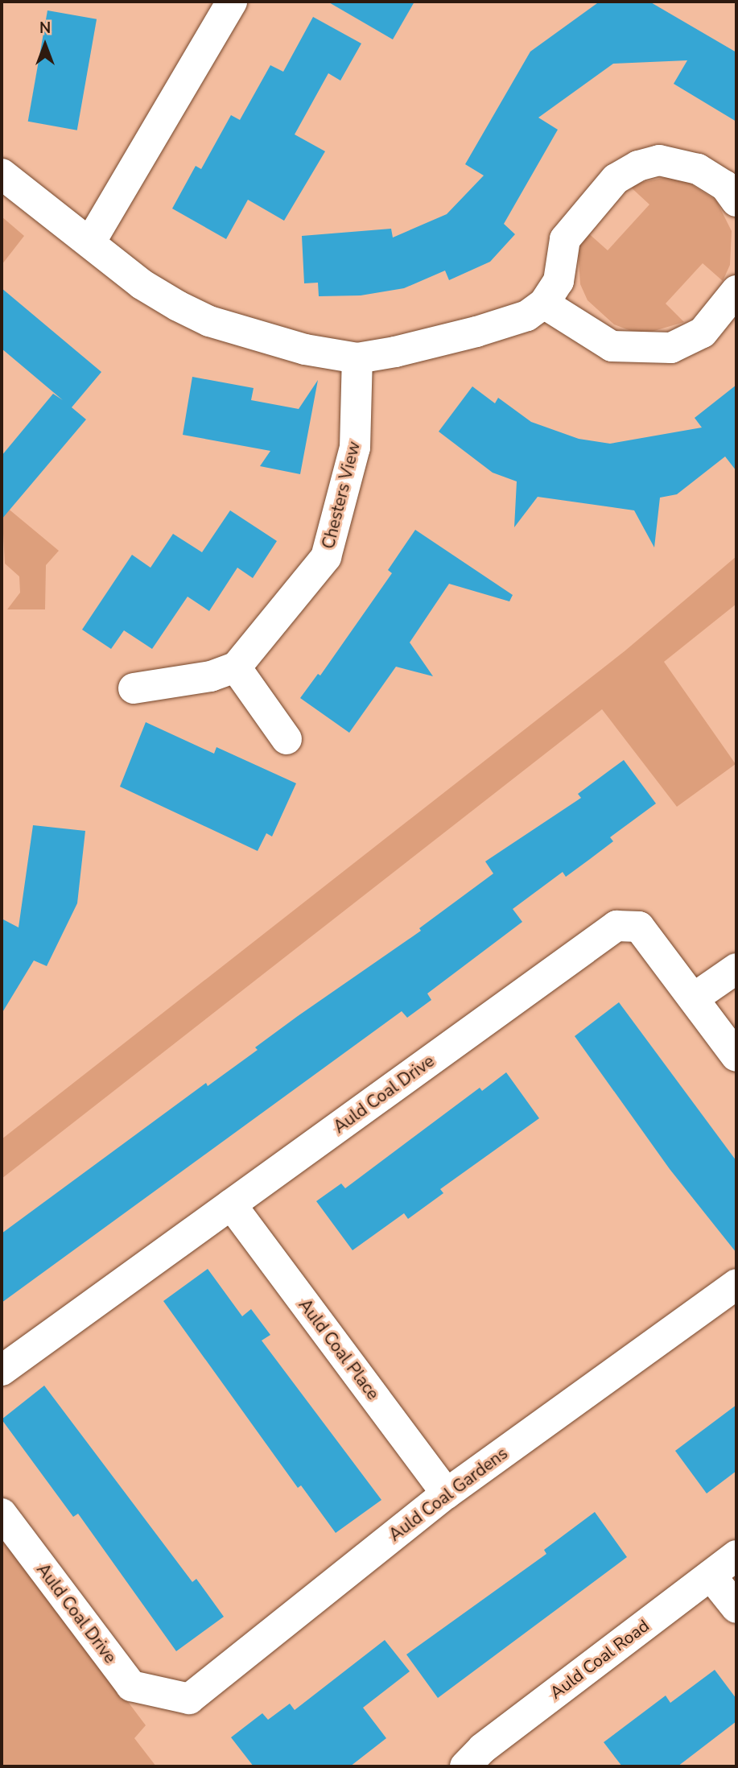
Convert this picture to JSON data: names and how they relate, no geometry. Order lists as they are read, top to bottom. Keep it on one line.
{"streets":{"street":["Chesters View","Auld Coal Drive","Auld Coal Place","Auld Coal Gardens","Auld Coal Road"]},"crossings":[["Auld Coal Drive","Auld Coal Place"],["Auld Coal Drive","Auld Coal Gardens"],["Auld Coal Place","Auld Coal Gardens"]],"north":"top"}
